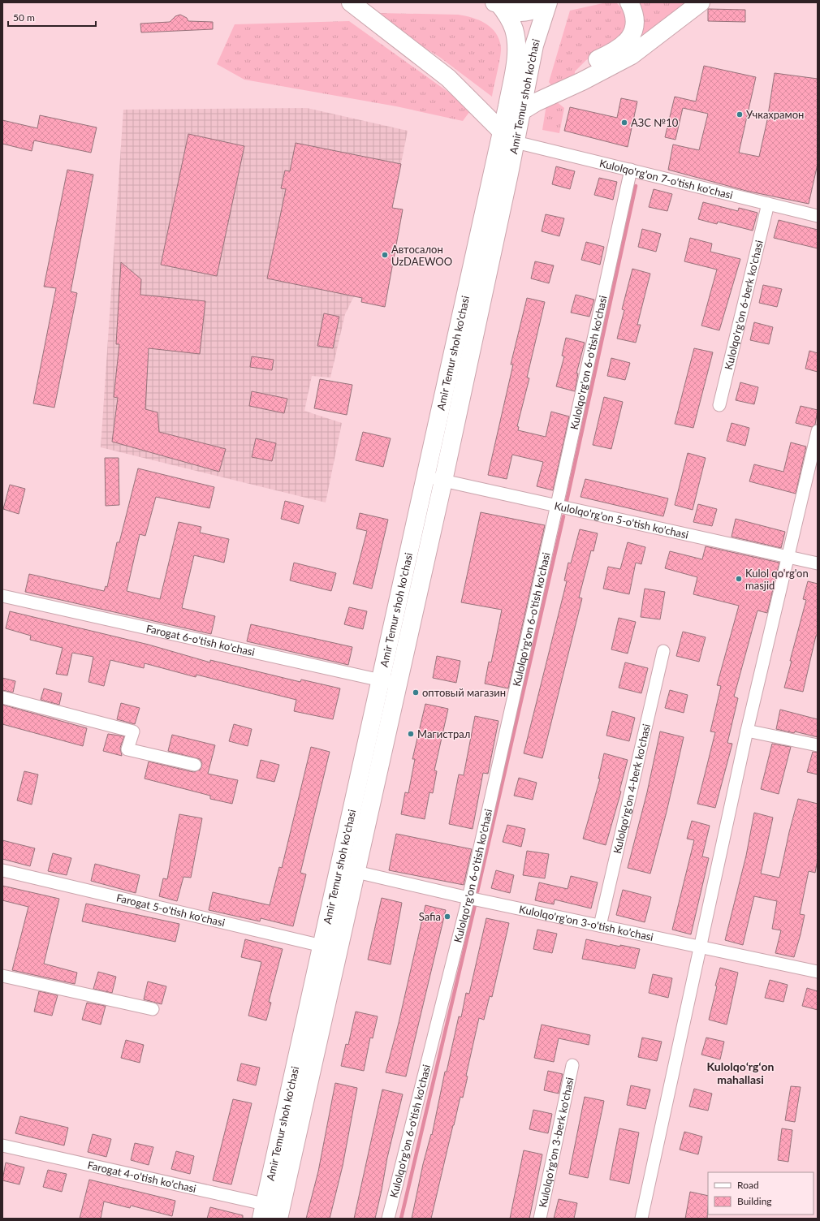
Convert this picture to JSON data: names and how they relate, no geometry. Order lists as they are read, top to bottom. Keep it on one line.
{"streets":{"main road":["Amir Temur shoh ko'chasi"],"street":["Kulolqo'rg'on 7-o'tish ko'chasi","Kulolqo'rg'on 6-berk ko'chasi","Kulolqo'rg'on 6-o'tish ko'chasi","Kulolqo'rg'on 5-o'tish ko'chasi","Farogat 6-o'tish ko'chasi","Kulolqo'rg'on 4-berk ko'chasi","Farogat 5-o'tish ko'chasi","Kulolqo'rg'on 3-o'tish ko'chasi","Kulolqo'rg'on 3-berk ko'chasi","Farogat 4-o'tish ko'chasi"]},"crossings":[["Amir Temur shoh ko'chasi","Kulolqo'rg'on 7-o'tish ko'chasi"],["Amir Temur shoh ko'chasi","Kulolqo'rg'on 5-o'tish ko'chasi"],["Amir Temur shoh ko'chasi","Farogat 6-o'tish ko'chasi"],["Amir Temur shoh ko'chasi","Farogat 5-o'tish ko'chasi"],["Amir Temur shoh ko'chasi","Kulolqo'rg'on 3-o'tish ko'chasi"],["Amir Temur shoh ko'chasi","Farogat 4-o'tish ko'chasi"],["Kulolqo'rg'on 7-o'tish ko'chasi","Kulolqo'rg'on 6-berk ko'chasi"],["Kulolqo'rg'on 7-o'tish ko'chasi","Kulolqo'rg'on 6-o'tish ko'chasi"],["Kulolqo'rg'on 6-o'tish ko'chasi","Kulolqo'rg'on 5-o'tish ko'chasi"],["Kulolqo'rg'on 6-o'tish ko'chasi","Kulolqo'rg'on 3-o'tish ko'chasi"],["Kulolqo'rg'on 4-berk ko'chasi","Kulolqo'rg'on 3-o'tish ko'chasi"]],"districts":["Kulolqoʻrgʻon mahallasi"],"places":["Учкахрамон","АЗС №10","Автосалон UzDAEWOO","Kulol qo'rg'on masjid","оптовый магазин","Магистрал","Safia"],"legend":["Road","Building"],"scale_bar":"50 m"}
